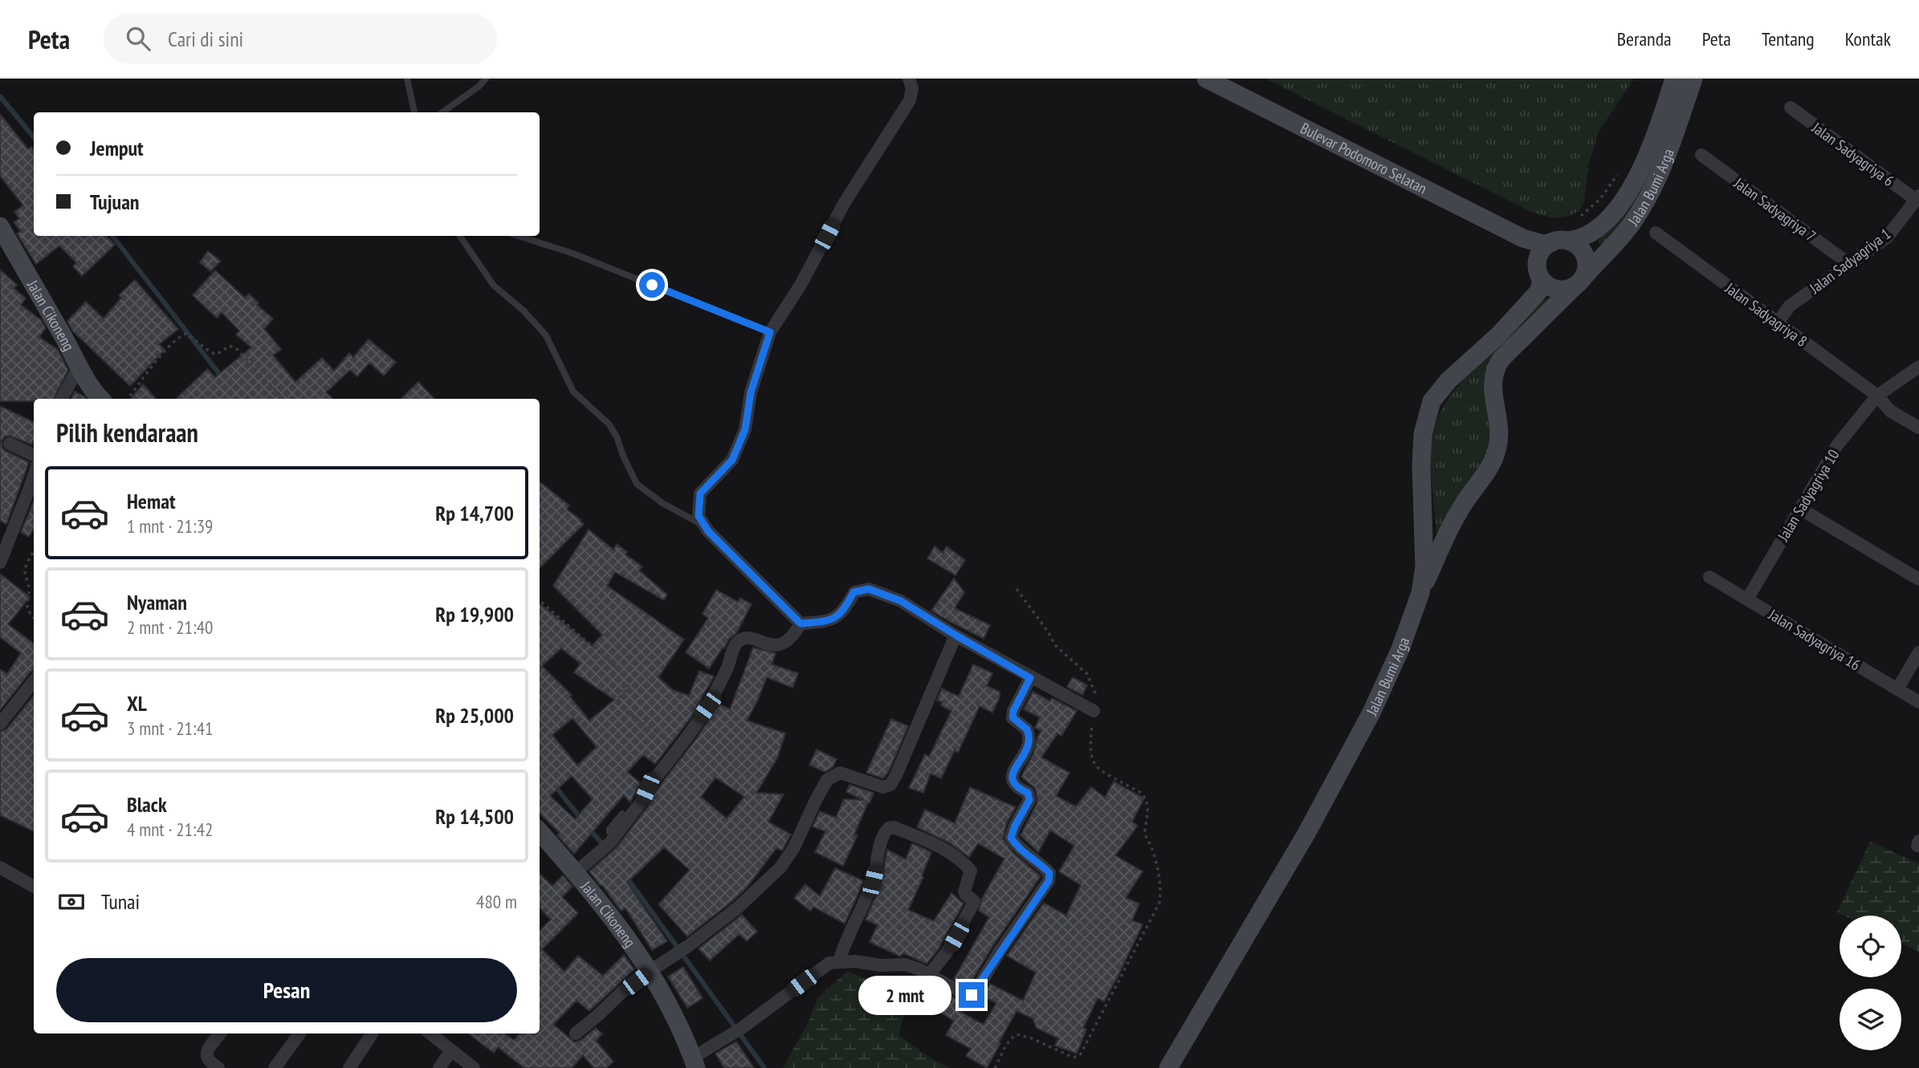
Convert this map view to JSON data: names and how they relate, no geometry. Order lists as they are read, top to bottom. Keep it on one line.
{"streets":{"street":["Jalan Sadyagriya 6","Bulevar Podomoro Selatan","Jalan Bumi Arga","Jalan Sadyagriya 7","Jalan Sadyagriya 1","Jalan Sadyagriya 8","Jalan Cikoneng","Jalan Sadyagriya 10","Jalan Sadyagriya 16"]},"crossings":[["Jalan Sadyagriya 6","Jalan Sadyagriya 1"],["Bulevar Podomoro Selatan","Jalan Bumi Arga"],["Jalan Sadyagriya 7","Jalan Sadyagriya 1"],["Jalan Sadyagriya 1","Jalan Sadyagriya 8"],["Jalan Sadyagriya 8","Jalan Sadyagriya 10"],["Jalan Sadyagriya 10","Jalan Sadyagriya 16"]],"page":{"header":"Peta","search":"Cari di sini","nav":["Beranda","Peta","Tentang","Kontak"],"banner":["Jemput","Tujuan"],"heading":"Pilih kendaraan","list":[{"name":"Hemat","note":"1 mnt · 21:39","value":"Rp 14,700"},{"name":"Nyaman","note":"2 mnt · 21:40","value":"Rp 19,900"},{"name":"XL","note":"3 mnt · 21:41","value":"Rp 25,000"},{"name":"Black","note":"4 mnt · 21:42","value":"Rp 14,500"}],"pay":["Tunai","480 m"],"buttons":"Pesan","bubble":"2 mnt"}}
